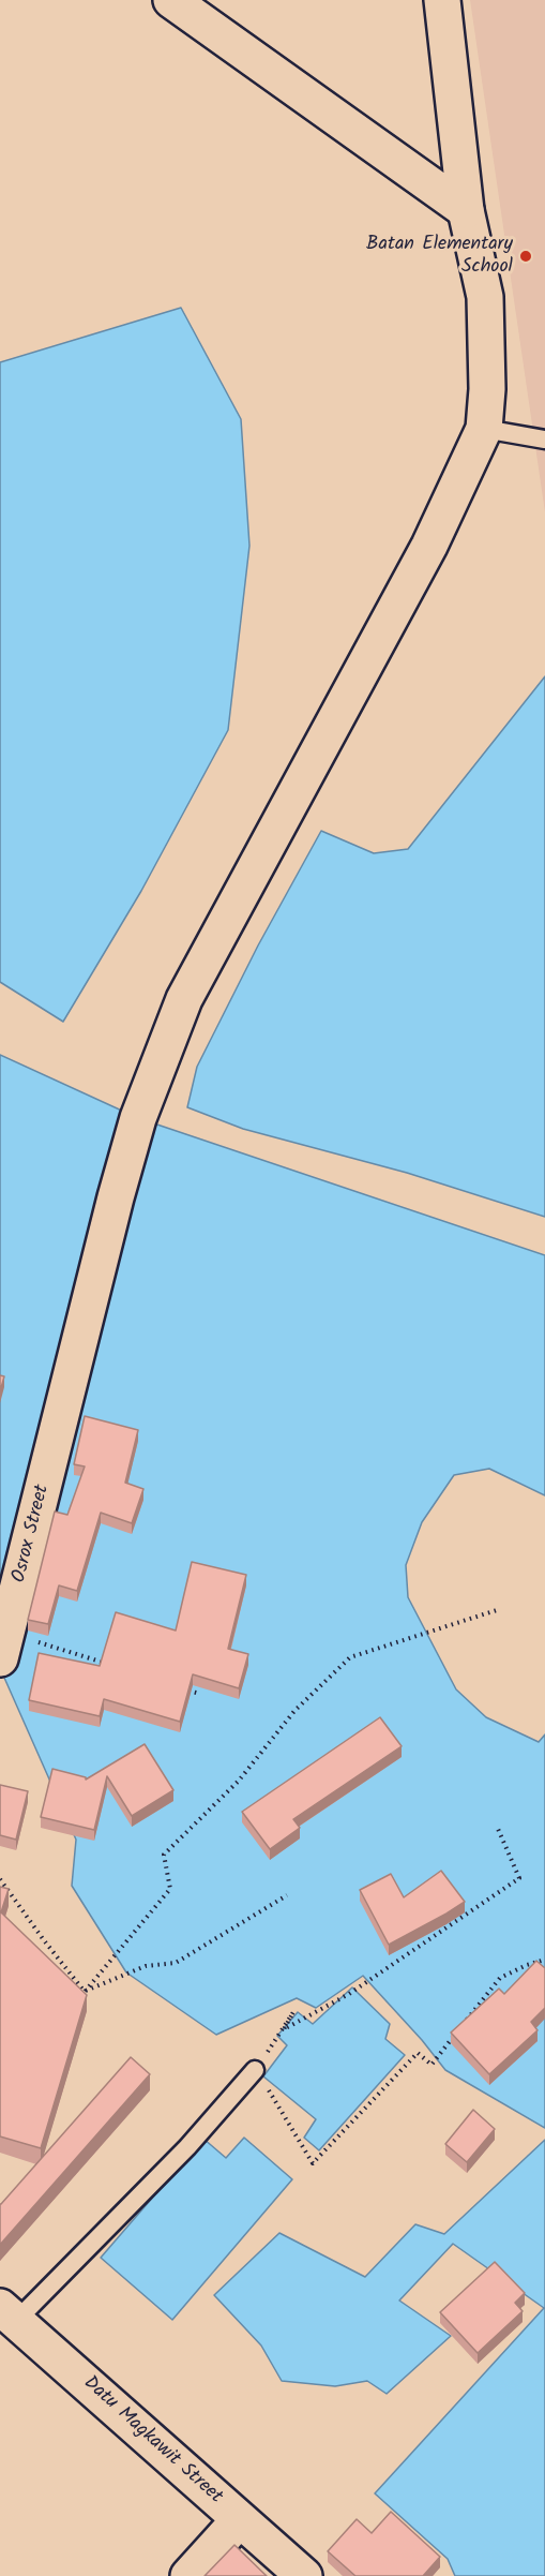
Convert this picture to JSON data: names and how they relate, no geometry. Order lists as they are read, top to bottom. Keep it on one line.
{"streets":{"street":["Osrox Street","Datu Magkawit Street"]},"places":["Batan Elementary School"]}
